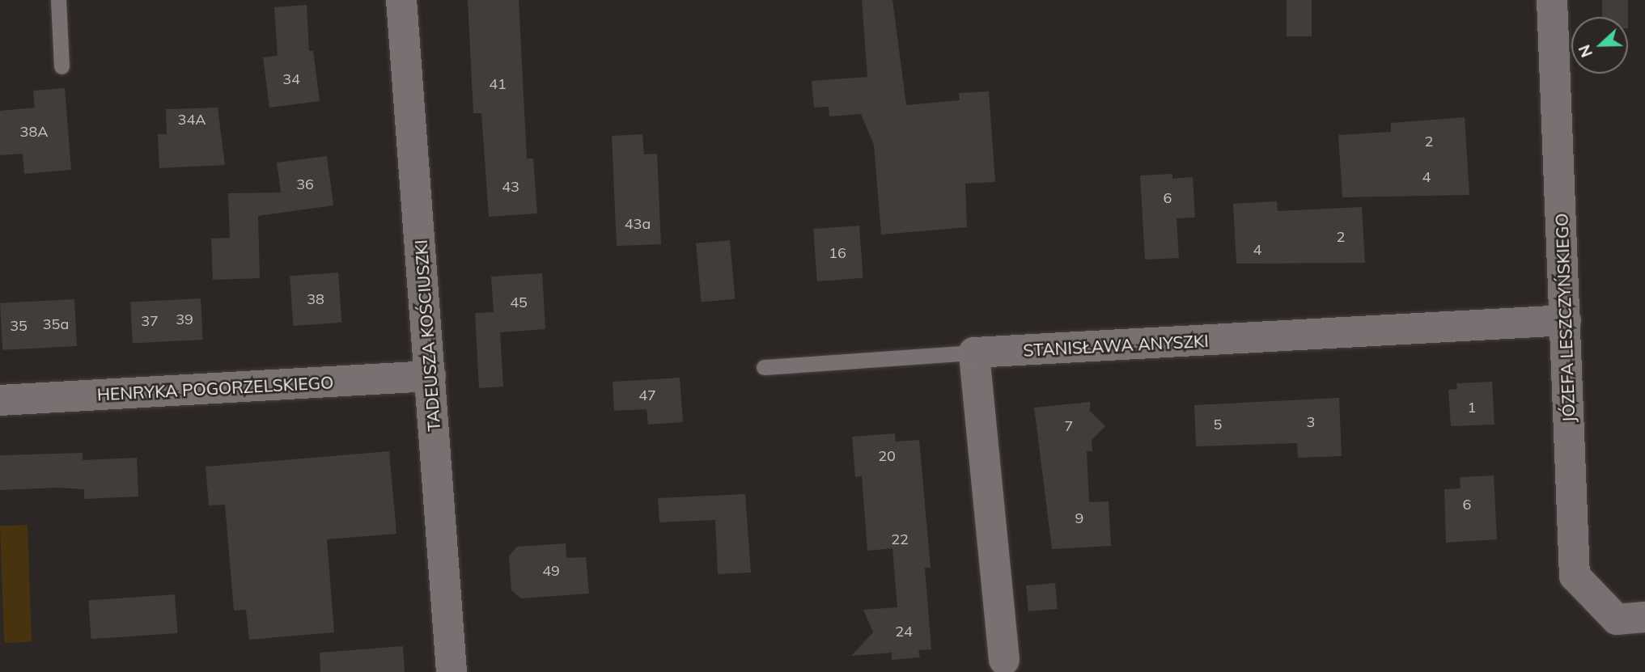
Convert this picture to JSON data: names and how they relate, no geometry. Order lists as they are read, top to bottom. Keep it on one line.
{"streets":{"street":["JÓZEFA LESZCZYŃSKIEGO","TADEUSZA KOŚCIUSZKI","STANISŁAWA ANYSZKI","HENRYKA POGORZELSKIEGO"]},"crossings":[["JÓZEFA LESZCZYŃSKIEGO","STANISŁAWA ANYSZKI"],["TADEUSZA KOŚCIUSZKI","HENRYKA POGORZELSKIEGO"]],"house_numbers":["34","41","34A","38A","2","4","36","43","6","43a","2","4","16","38","45","39","37","35a","35","47","1","3","5","7","20","6","9","22","49","24"],"north":"left"}
